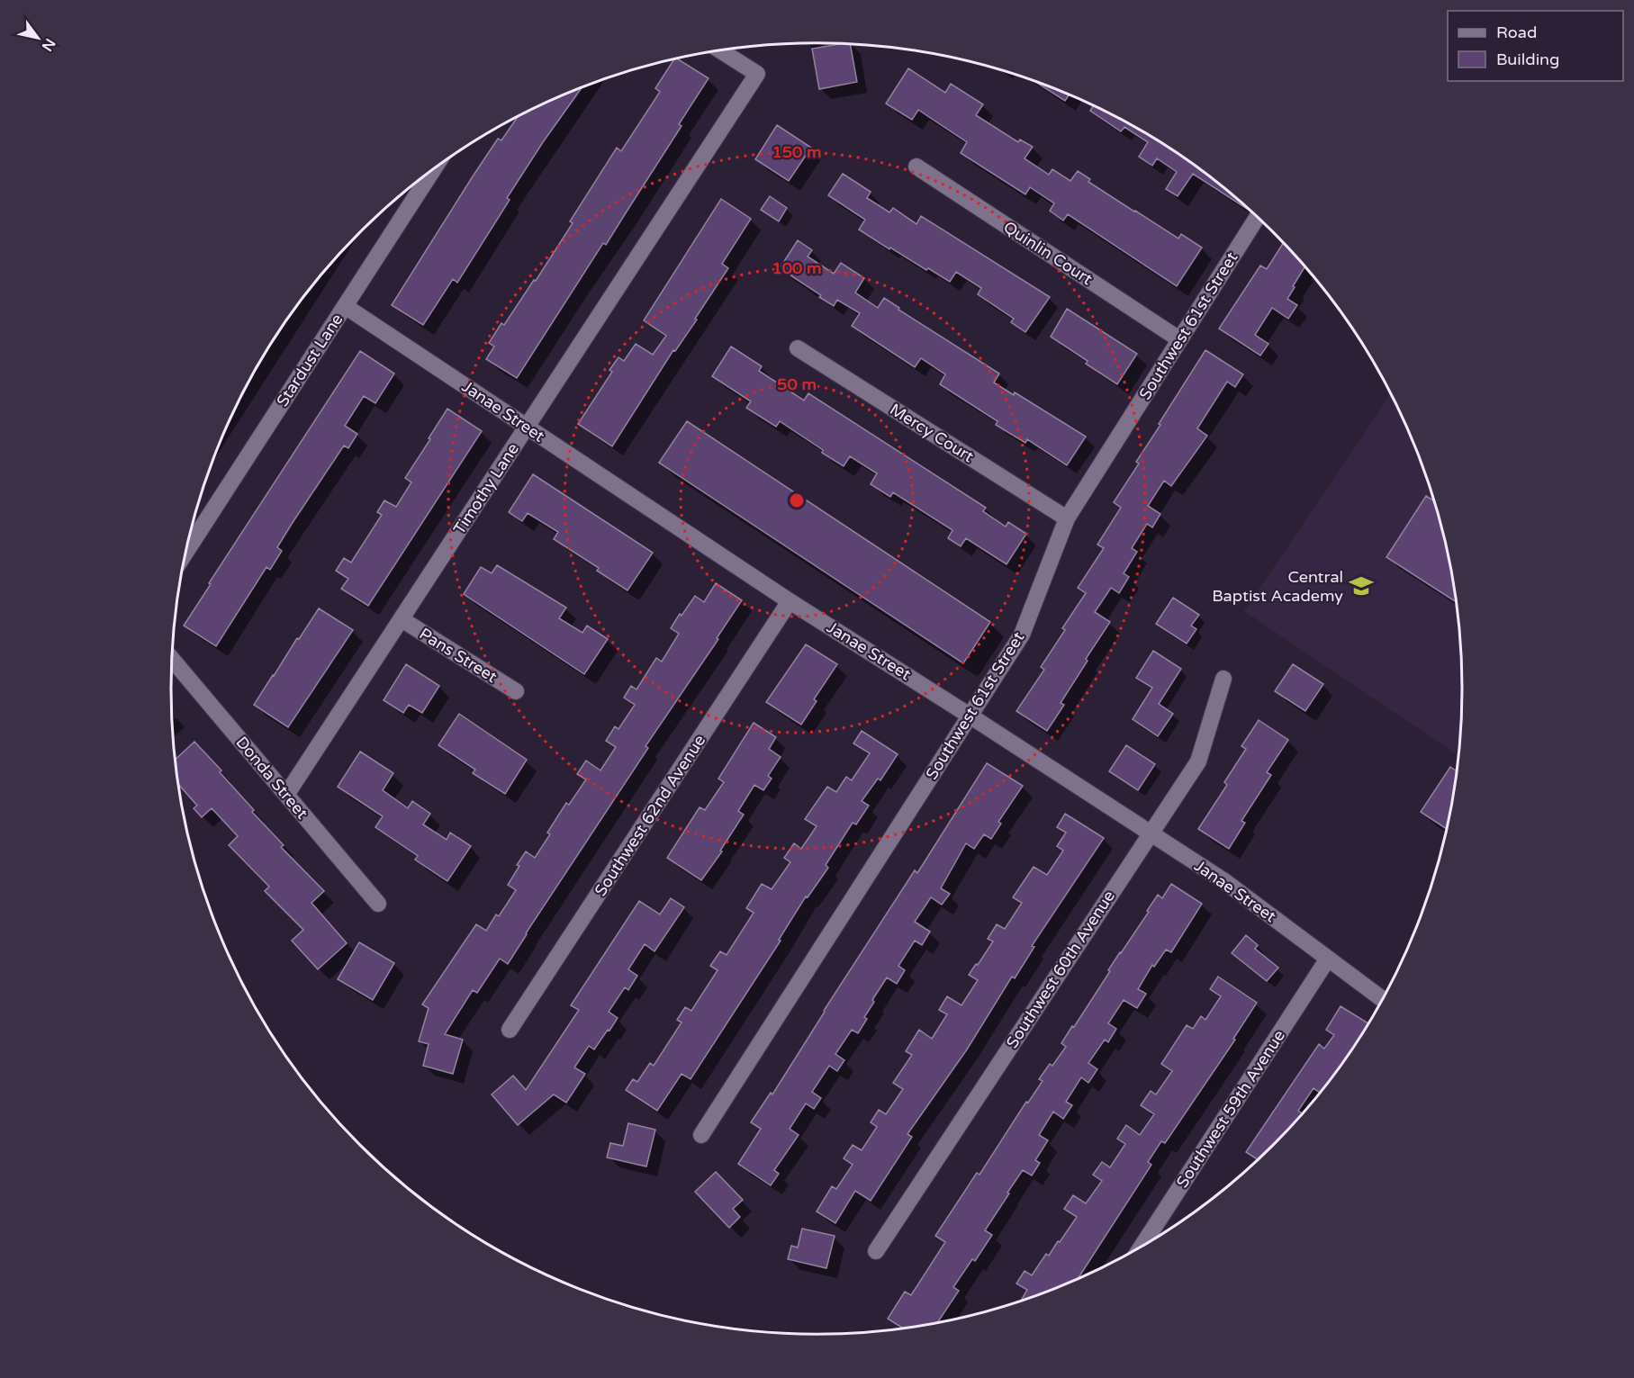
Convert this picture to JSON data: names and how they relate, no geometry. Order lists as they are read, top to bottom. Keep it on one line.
{"streets":{"street":["Quinlin Court","Southwest 61st Street","Stardust Lane","Janae Street","Mercy Court","Timothy Lane","Pans Street","Donda Street","Southwest 62nd Avenue","Southwest 60th Avenue","Southwest 59th Avenue"]},"crossings":[["Quinlin Court","Southwest 61st Street"],["Southwest 61st Street","Janae Street"],["Southwest 61st Street","Mercy Court"],["Stardust Lane","Janae Street"],["Janae Street","Timothy Lane"],["Janae Street","Southwest 62nd Avenue"],["Janae Street","Southwest 60th Avenue"],["Janae Street","Southwest 59th Avenue"],["Timothy Lane","Pans Street"],["Timothy Lane","Donda Street"]],"places":{"school or university":["Central Baptist Academy"]},"legend":["Road","Building"],"north":"bottom right","rings":["150 m","100 m","50 m"]}
